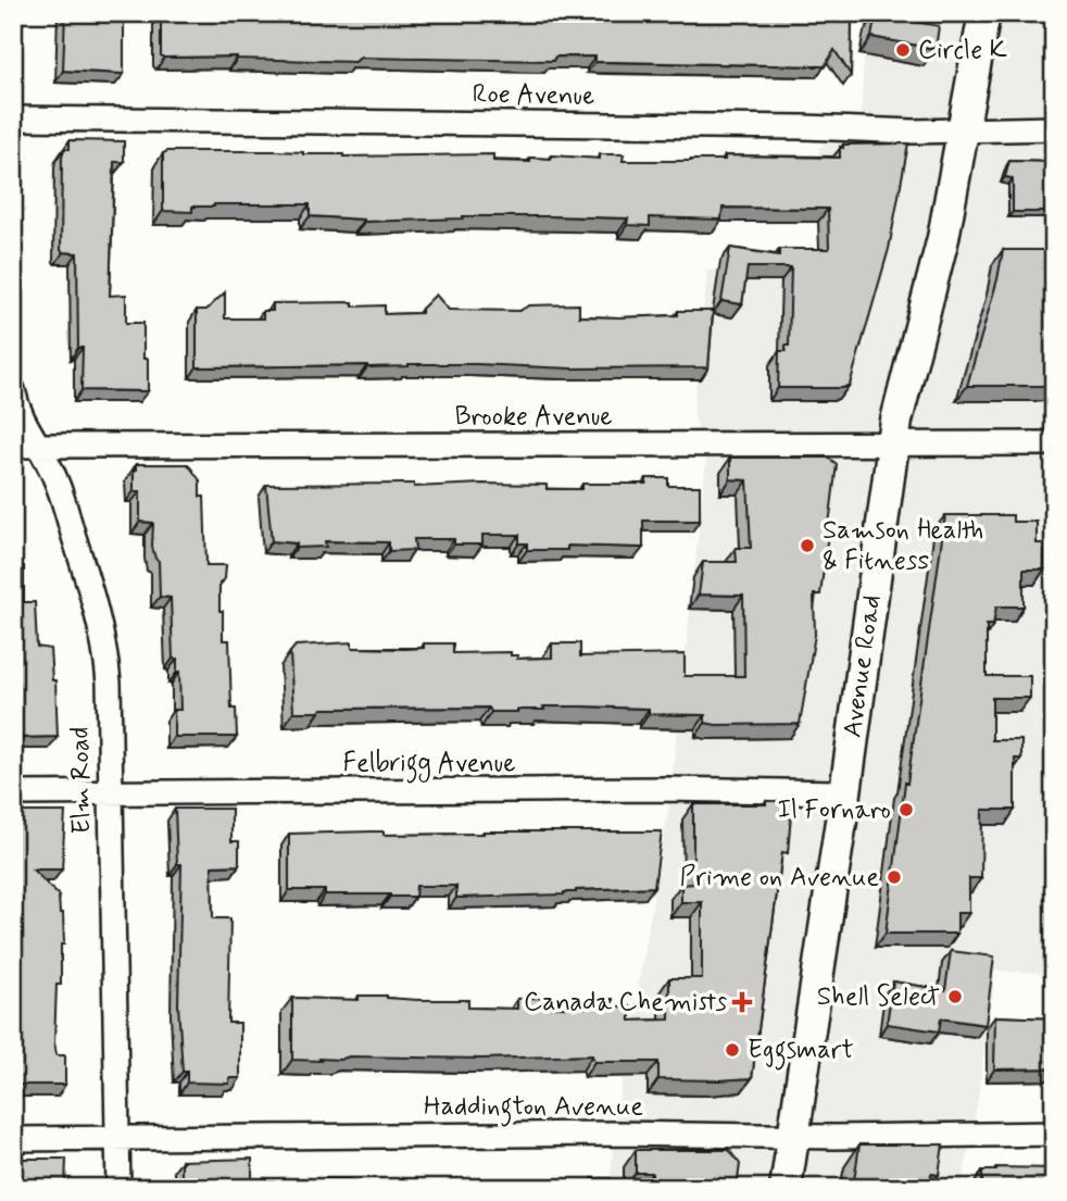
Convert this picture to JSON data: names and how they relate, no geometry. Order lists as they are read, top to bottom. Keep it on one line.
{"streets":{"main road":["Avenue Road"],"street":["Roe Avenue","Brooke Avenue","Felbrigg Avenue","Elm Road","Haddington Avenue"]},"crossings":[["Roe Avenue","Avenue Road"],["Brooke Avenue","Avenue Road"],["Brooke Avenue","Elm Road"],["Avenue Road","Felbrigg Avenue"],["Avenue Road","Haddington Avenue"],["Felbrigg Avenue","Elm Road"],["Elm Road","Haddington Avenue"]],"places":{"other":["Circle K","Samson Health & Fitness","Il Fornaro","Prime on Avenue","Shell Select","Eggsmart"],"health":["Canada Chemists"]}}
